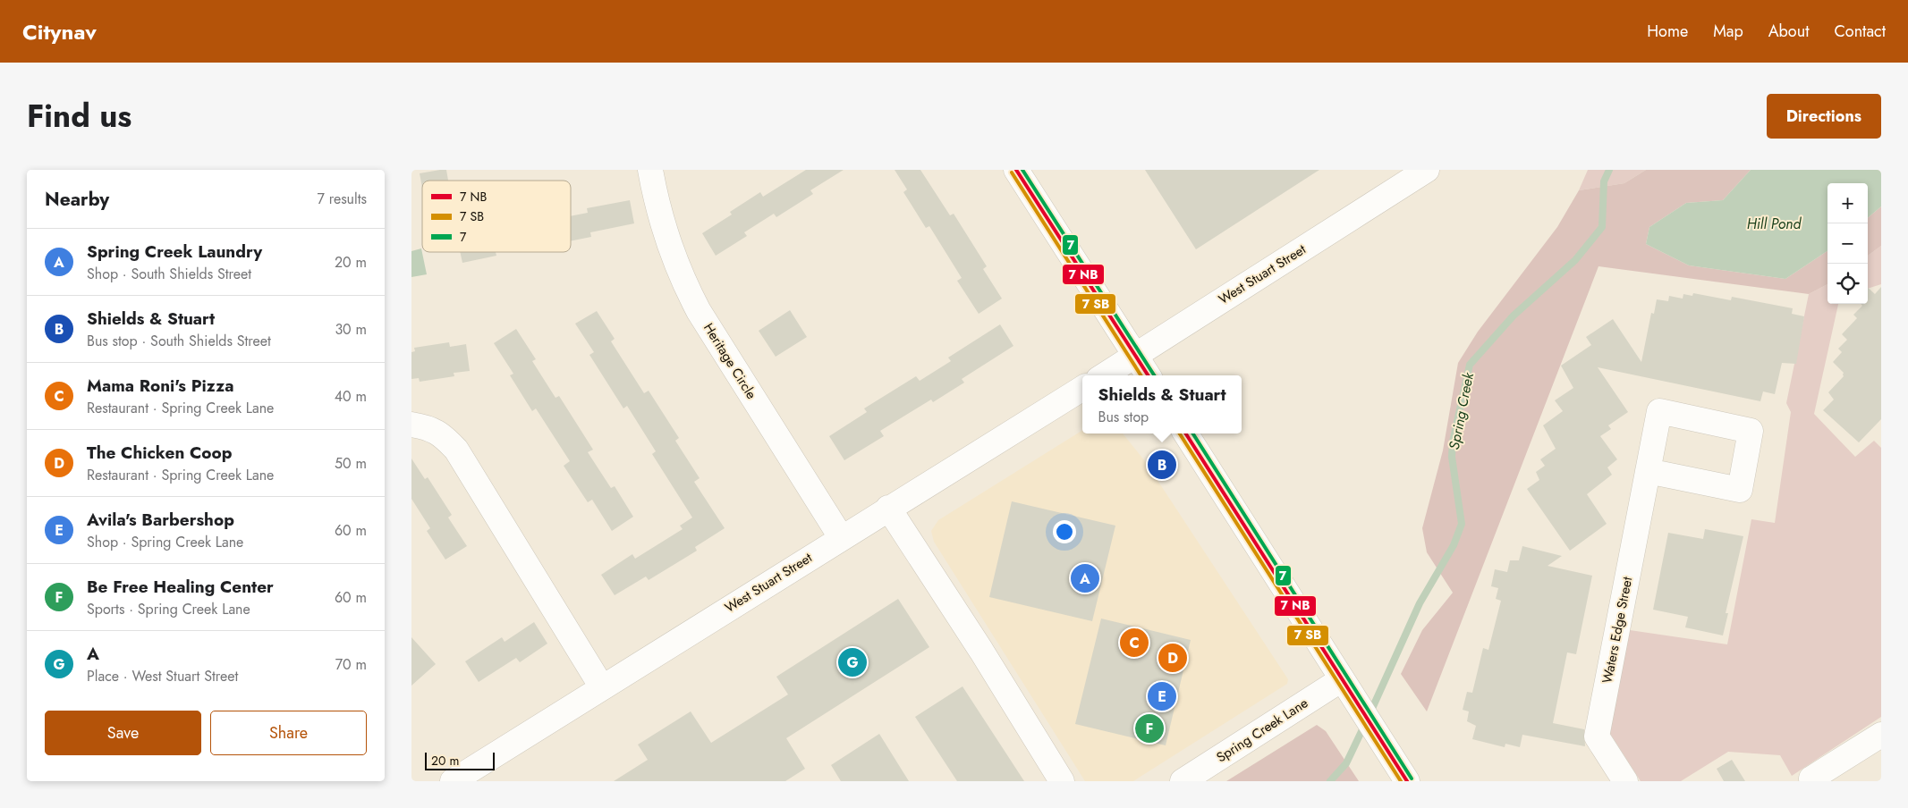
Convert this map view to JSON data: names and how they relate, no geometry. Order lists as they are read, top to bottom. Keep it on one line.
{"streets":{"street":["West Stuart Street","Heritage Circle","Waters Edge Street","Spring Creek Lane"]},"crossings":[["West Stuart Street","Heritage Circle"]],"water":["Hill Pond","Spring Creek"],"lines":["transit line 7"],"legend":["7 NB","7 SB","7"],"scale_bar":"20 m","page":{"header":"Citynav","nav":["Home","Map","About","Contact"],"title":"Find us","buttons":["Directions",["Save","Share"]],"heading":["Nearby","7 results"],"map_buttons":["+","−"],"list":[{"mark":"A","name":"Spring Creek Laundry","note":"Shop · South Shields Street","value":"20 m"},{"mark":"B","name":"Shields & Stuart","note":"Bus stop · South Shields Street","value":"30 m"},{"mark":"C","name":"Mama Roni's Pizza","note":"Restaurant · Spring Creek Lane","value":"40 m"},{"mark":"D","name":"The Chicken Coop","note":"Restaurant · Spring Creek Lane","value":"50 m"},{"mark":"E","name":"Avila's Barbershop","note":"Shop · Spring Creek Lane","value":"60 m"},{"mark":"F","name":"Be Free Healing Center","note":"Sports · Spring Creek Lane","value":"60 m"},{"mark":"G","name":"A","note":"Place · West Stuart Street","value":"70 m"}],"popup":["Shields & Stuart","Bus stop"],"pins":["B","A","C","D","G","E","F"],"scale":"20 m"}}
